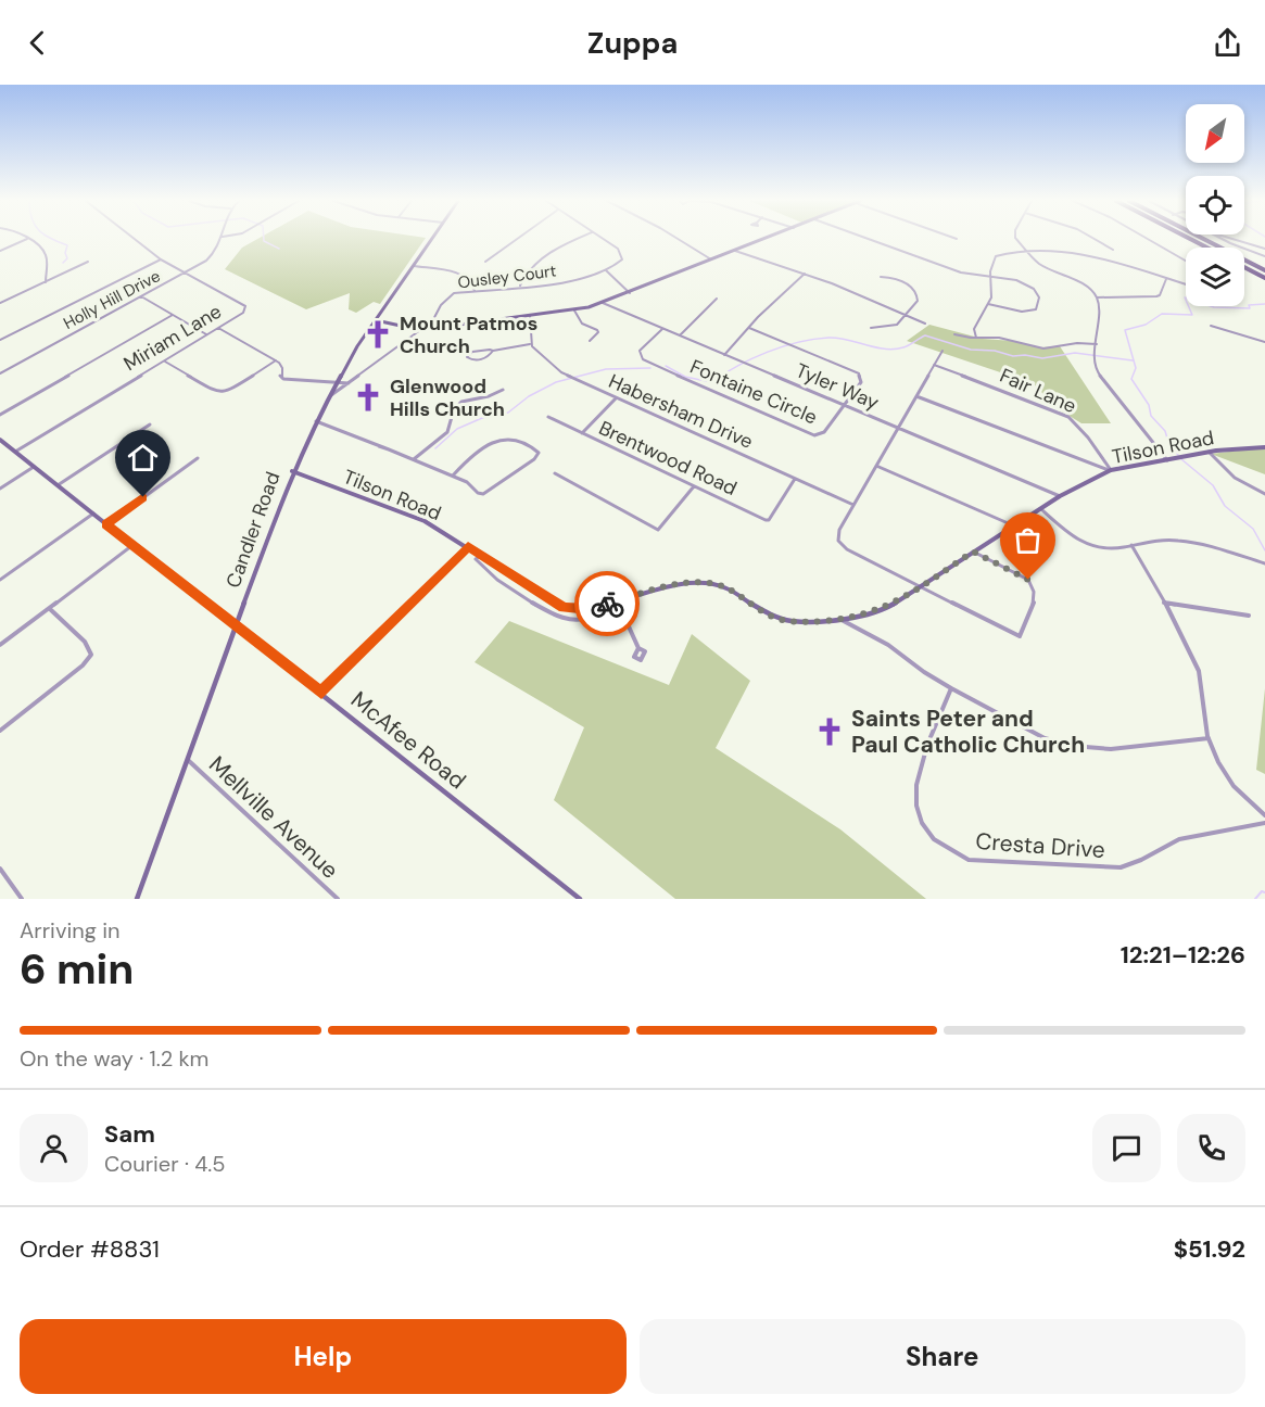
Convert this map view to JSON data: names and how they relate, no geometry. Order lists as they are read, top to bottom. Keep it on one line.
{"streets":{"street":["Ousley Court","Holly Hill Drive","Miriam Lane","Tyler Way","Fair Lane","Fontaine Circle","Habersham Drive","Tilson Road","Brentwood Road","Candler Road","McAfee Road","Mellville Avenue","Cresta Drive"]},"crossings":[["Holly Hill Drive","Miriam Lane"],["Miriam Lane","McAfee Road"],["Tyler Way","Fontaine Circle"],["Tyler Way","Tilson Road"],["Fair Lane","Tilson Road"],["Habersham Drive","Brentwood Road"],["Tilson Road","Candler Road"],["Candler Road","McAfee Road"],["Candler Road","Mellville Avenue"]],"places":{"church":["Mount Patmos Church","Glenwood Hills Church","Saints Peter and Paul Catholic Church"]},"north":"bottom left","page":{"header":"Zuppa","heading":["6 min","Arriving in","12:21–12:26"],"panel":["Sam","Courier · 4.5","Order #8831","$51.92"],"bar":"On the way · 1.2 km","buttons":["Help","Share"]}}
